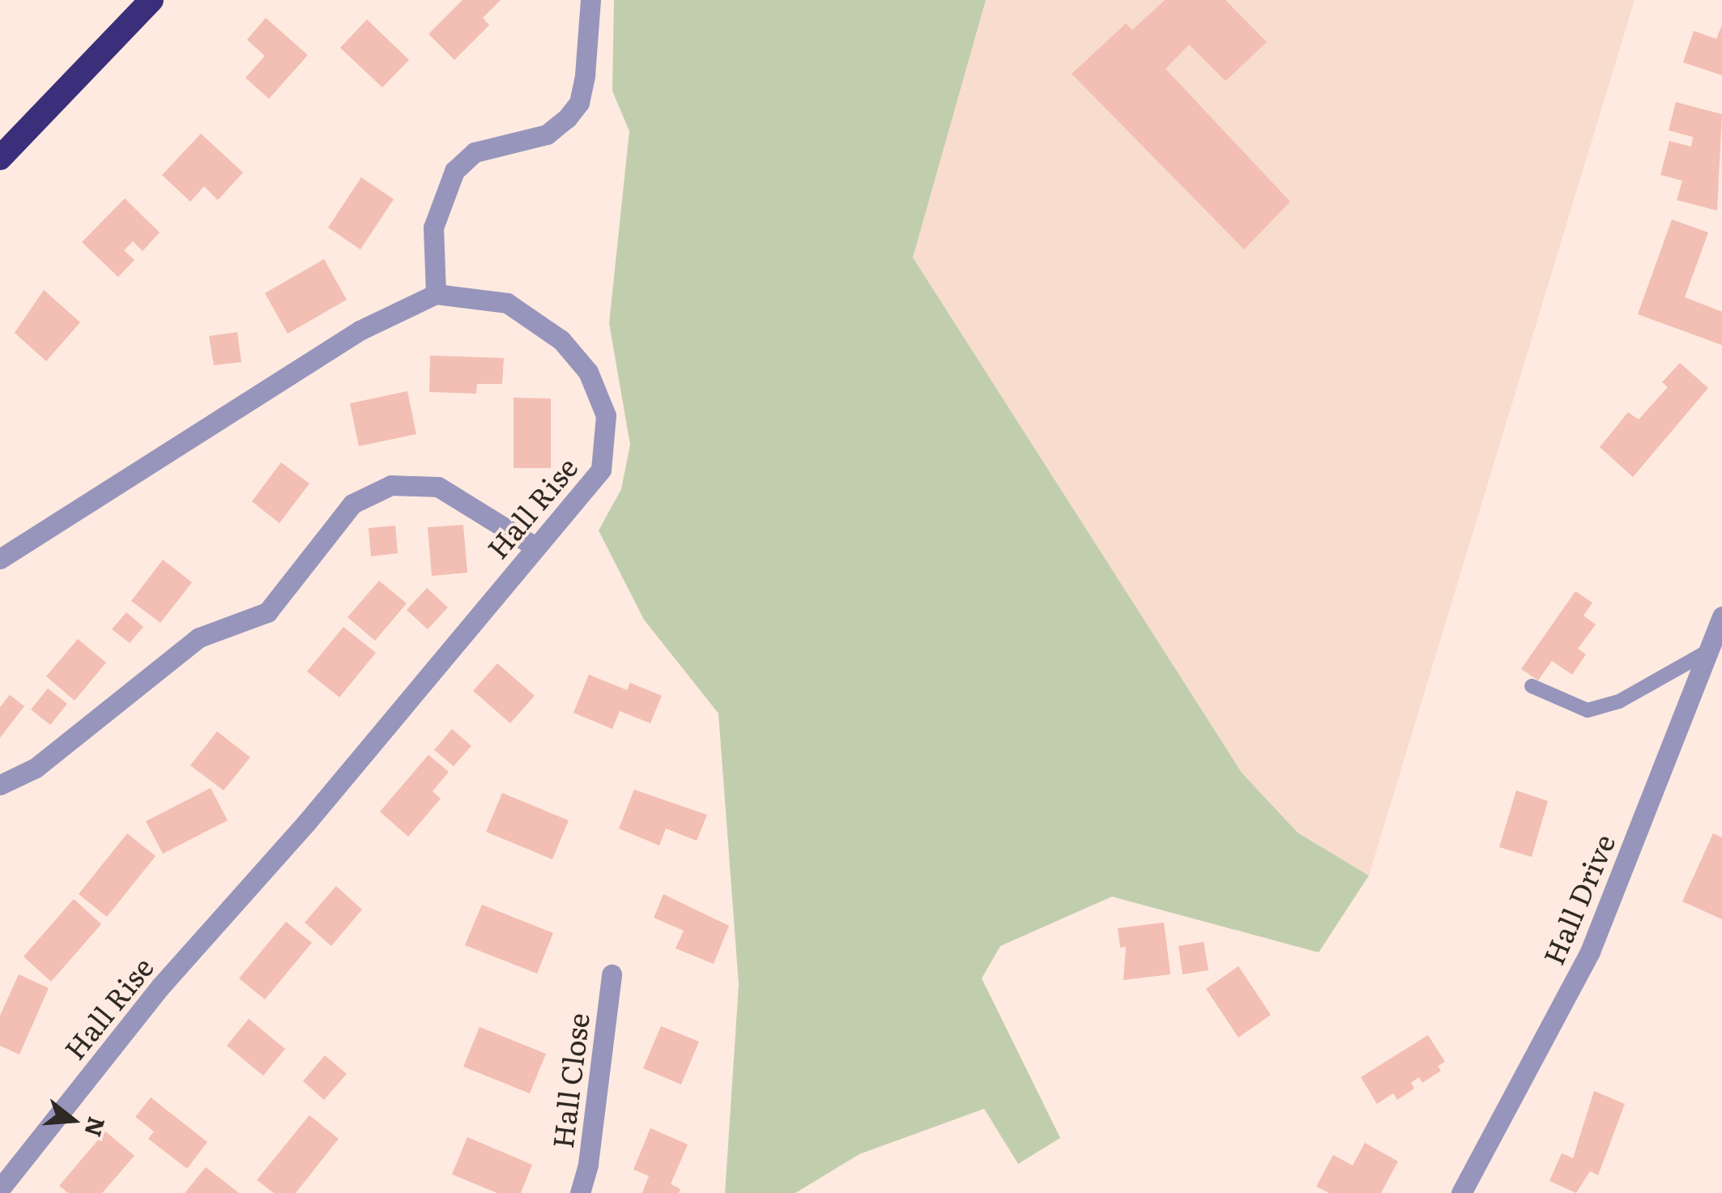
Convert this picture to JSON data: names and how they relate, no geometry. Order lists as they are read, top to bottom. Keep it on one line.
{"streets":{"street":["Hall Rise","Hall Drive","Hall Close"]},"north":"right"}
